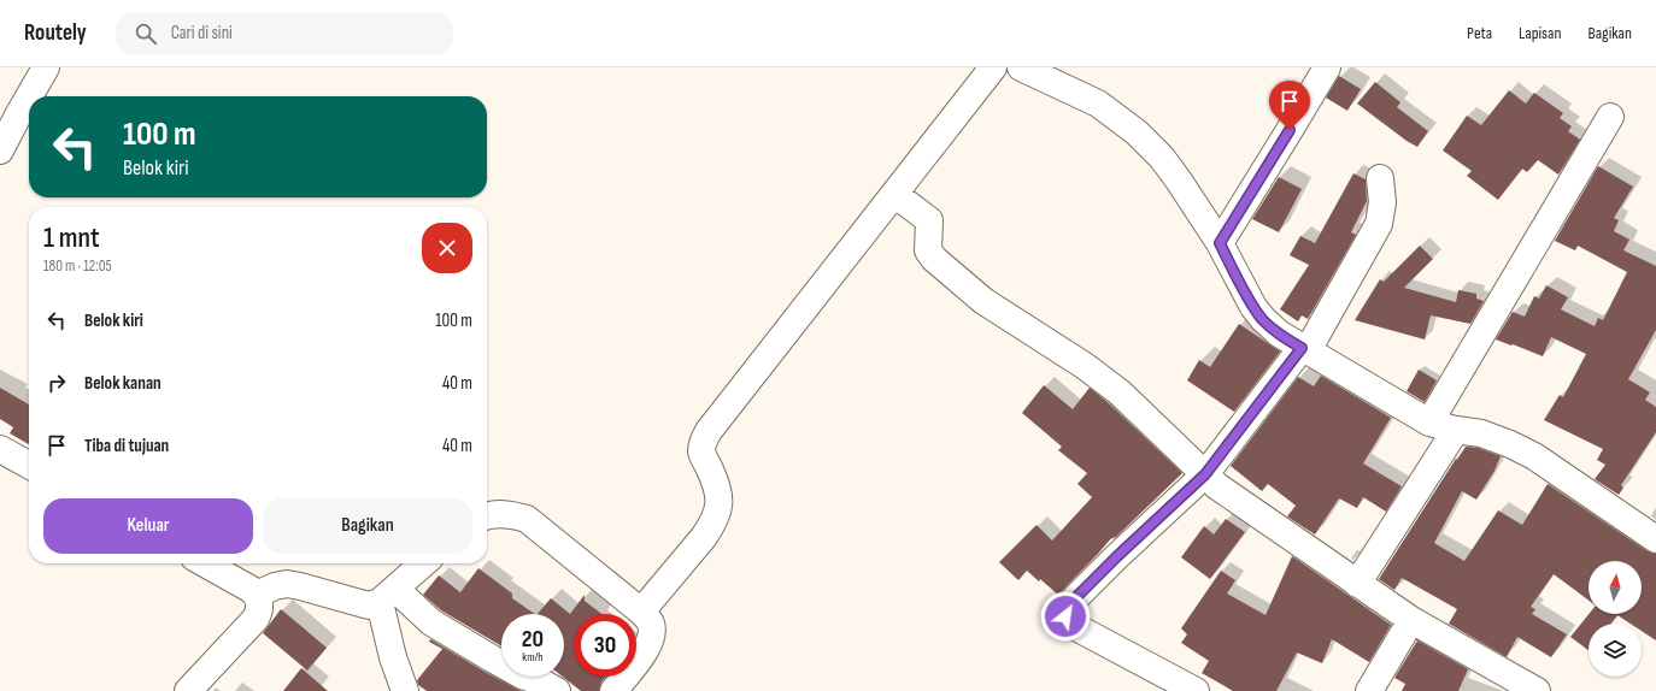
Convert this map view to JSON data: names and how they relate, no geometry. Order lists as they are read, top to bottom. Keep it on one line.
{"north":"top","page":{"header":"Routely","search":"Cari di sini","nav":["Peta","Lapisan","Bagikan"],"turn":["100 m","Belok kiri"],"heading":["1 mnt","180 m · 12:05"],"list":[{"name":"Belok kiri","value":"100 m"},{"name":"Belok kanan","value":"40 m"},{"name":"Tiba di tujuan","value":"40 m"}],"buttons":["Keluar","Bagikan"],"speed":"20 km/h","limit":"30"}}
